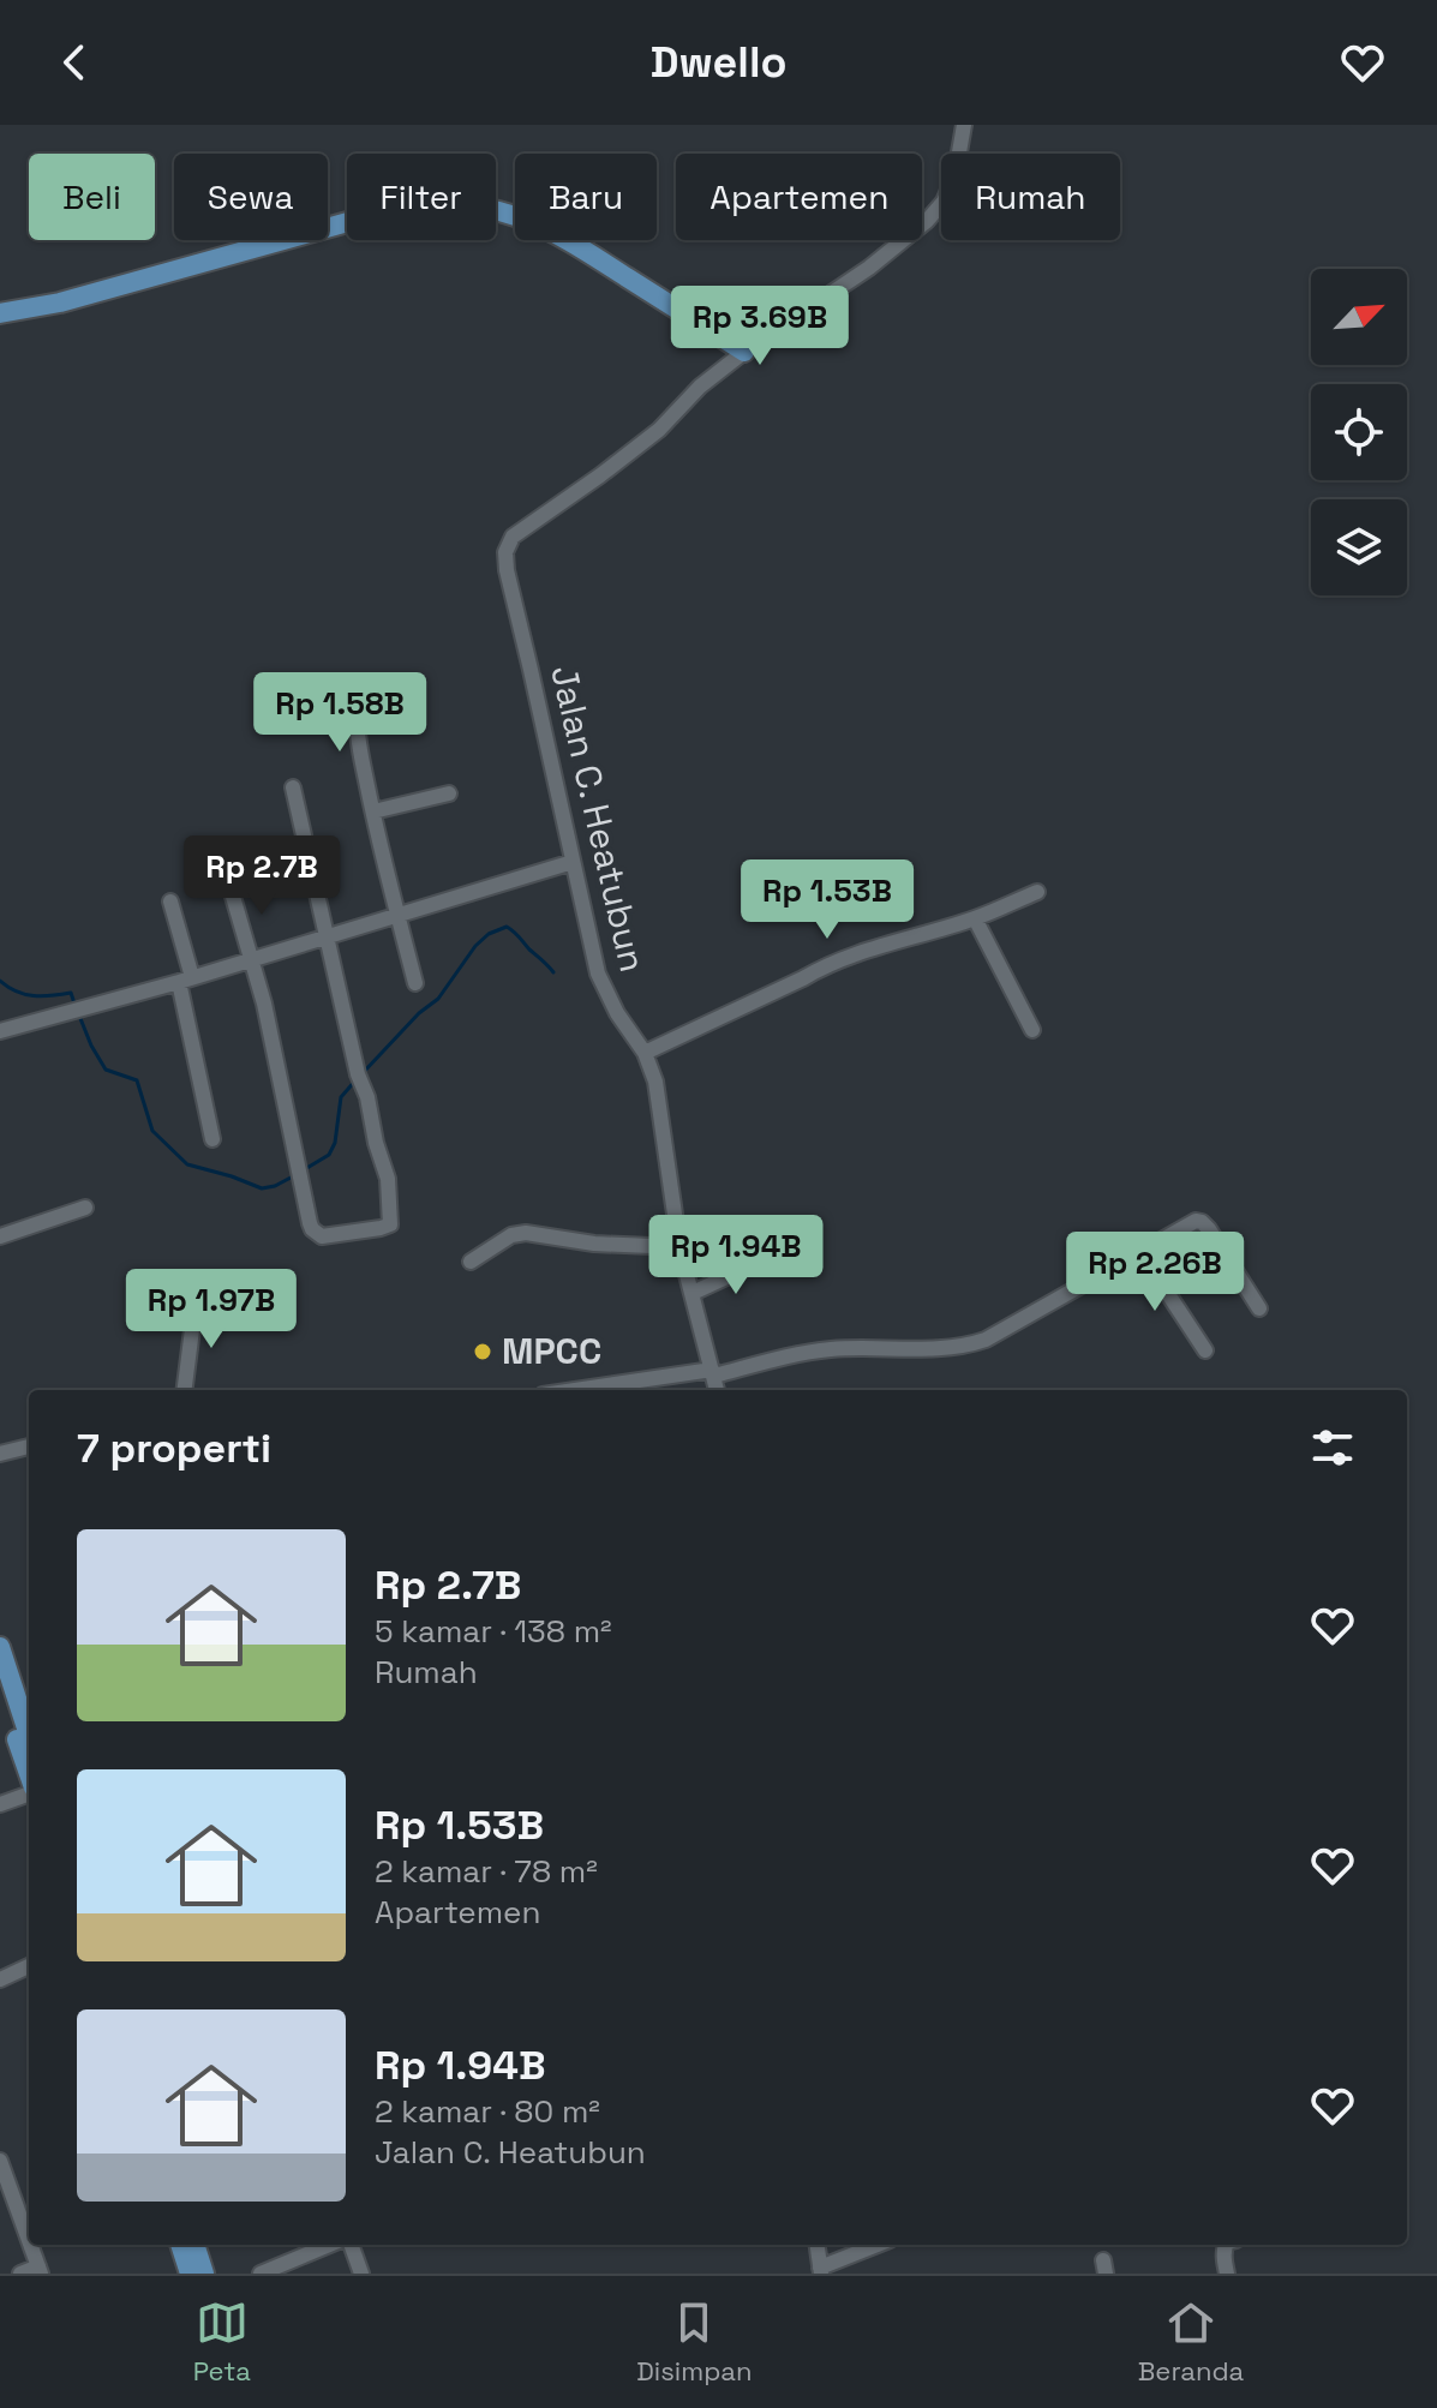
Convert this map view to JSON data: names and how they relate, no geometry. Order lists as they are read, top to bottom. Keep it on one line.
{"streets":{"street":["Jalan C. Heatubun"]},"places":["MPCC"],"north":"top right","page":{"header":"Dwello","chip":["Beli","Sewa","Filter","Baru","Apartemen","Rumah"],"price":["Rp 3.69B","Rp 1.58B","Rp 2.7B","Rp 1.53B","Rp 1.94B","Rp 2.26B","Rp 1.97B"],"heading":"7 properti","list":[{"name":"Rp 2.7B","note":"5 kamar · 138 m² · Rumah"},{"name":"Rp 1.53B","note":"2 kamar · 78 m² · Apartemen"},{"name":"Rp 1.94B","note":"2 kamar · 80 m² · Jalan C. Heatubun"}],"tabs":["Peta","Disimpan","Beranda"]}}
